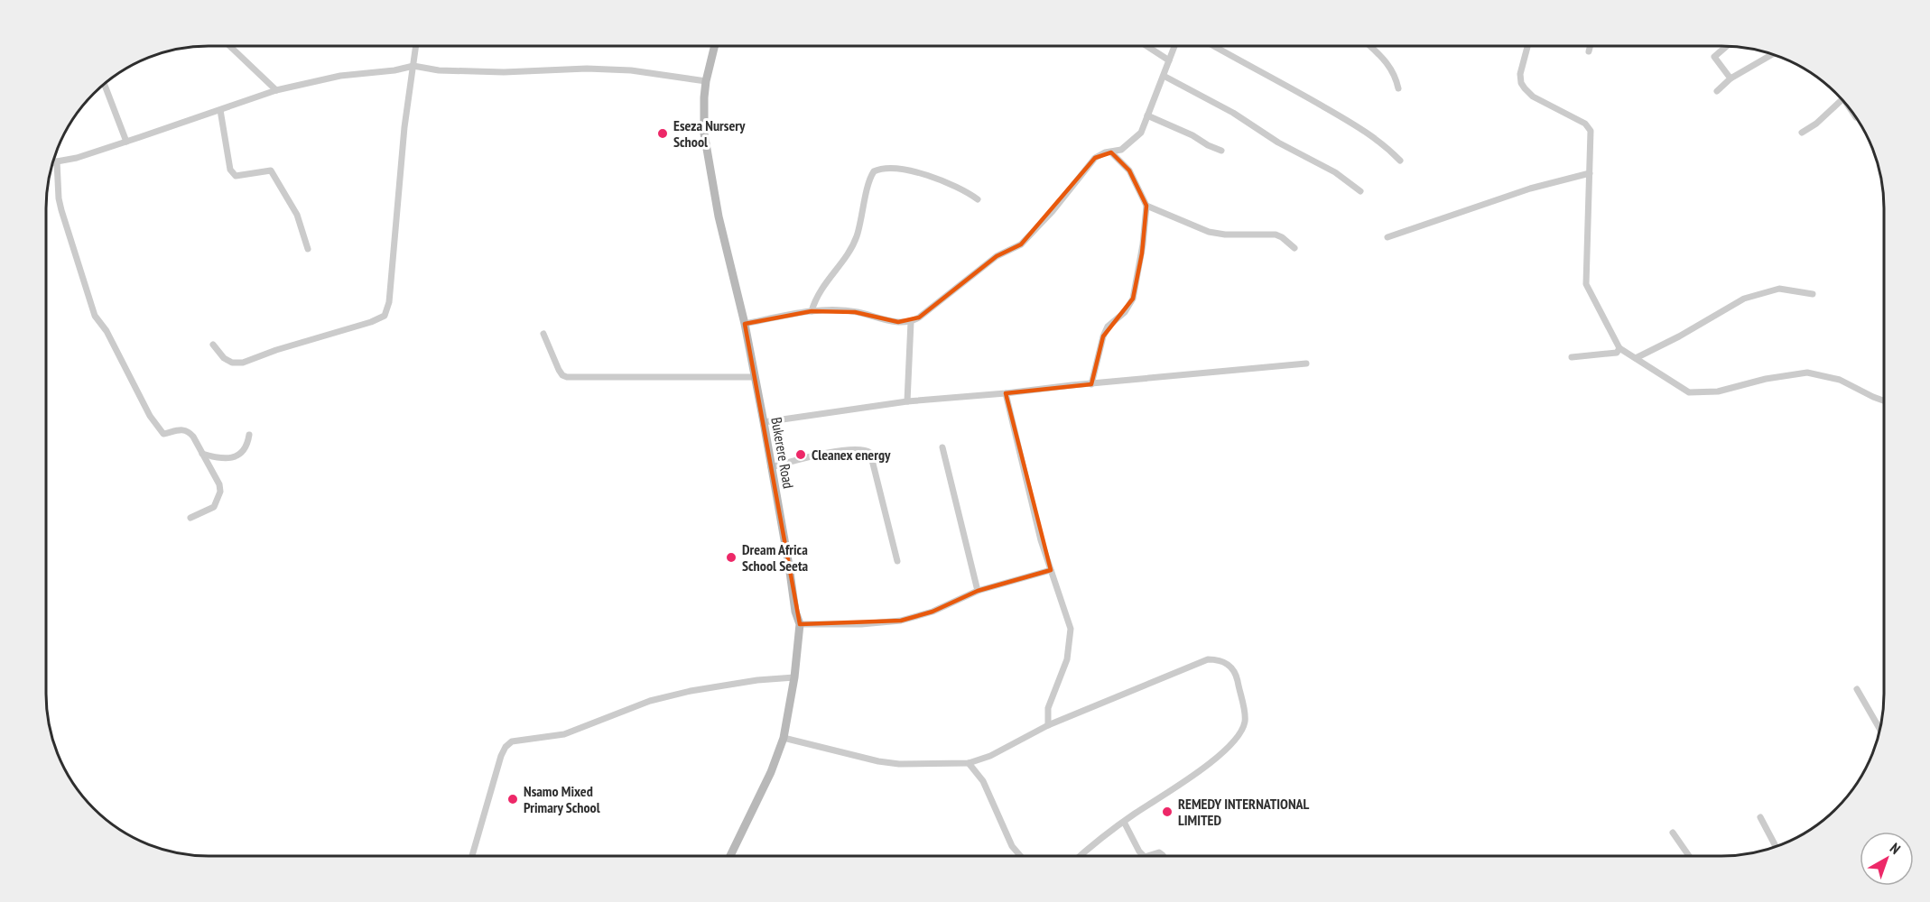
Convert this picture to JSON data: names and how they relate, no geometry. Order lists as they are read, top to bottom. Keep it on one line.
{"streets":{"main road":["Bukerere Road"]},"places":["Eseza Nursery School","Cleanex energy","Dream Africa School Seeta","Nsamo Mixed Primary School","REMEDY INTERNATIONAL LIMITED"],"north":"top right"}
